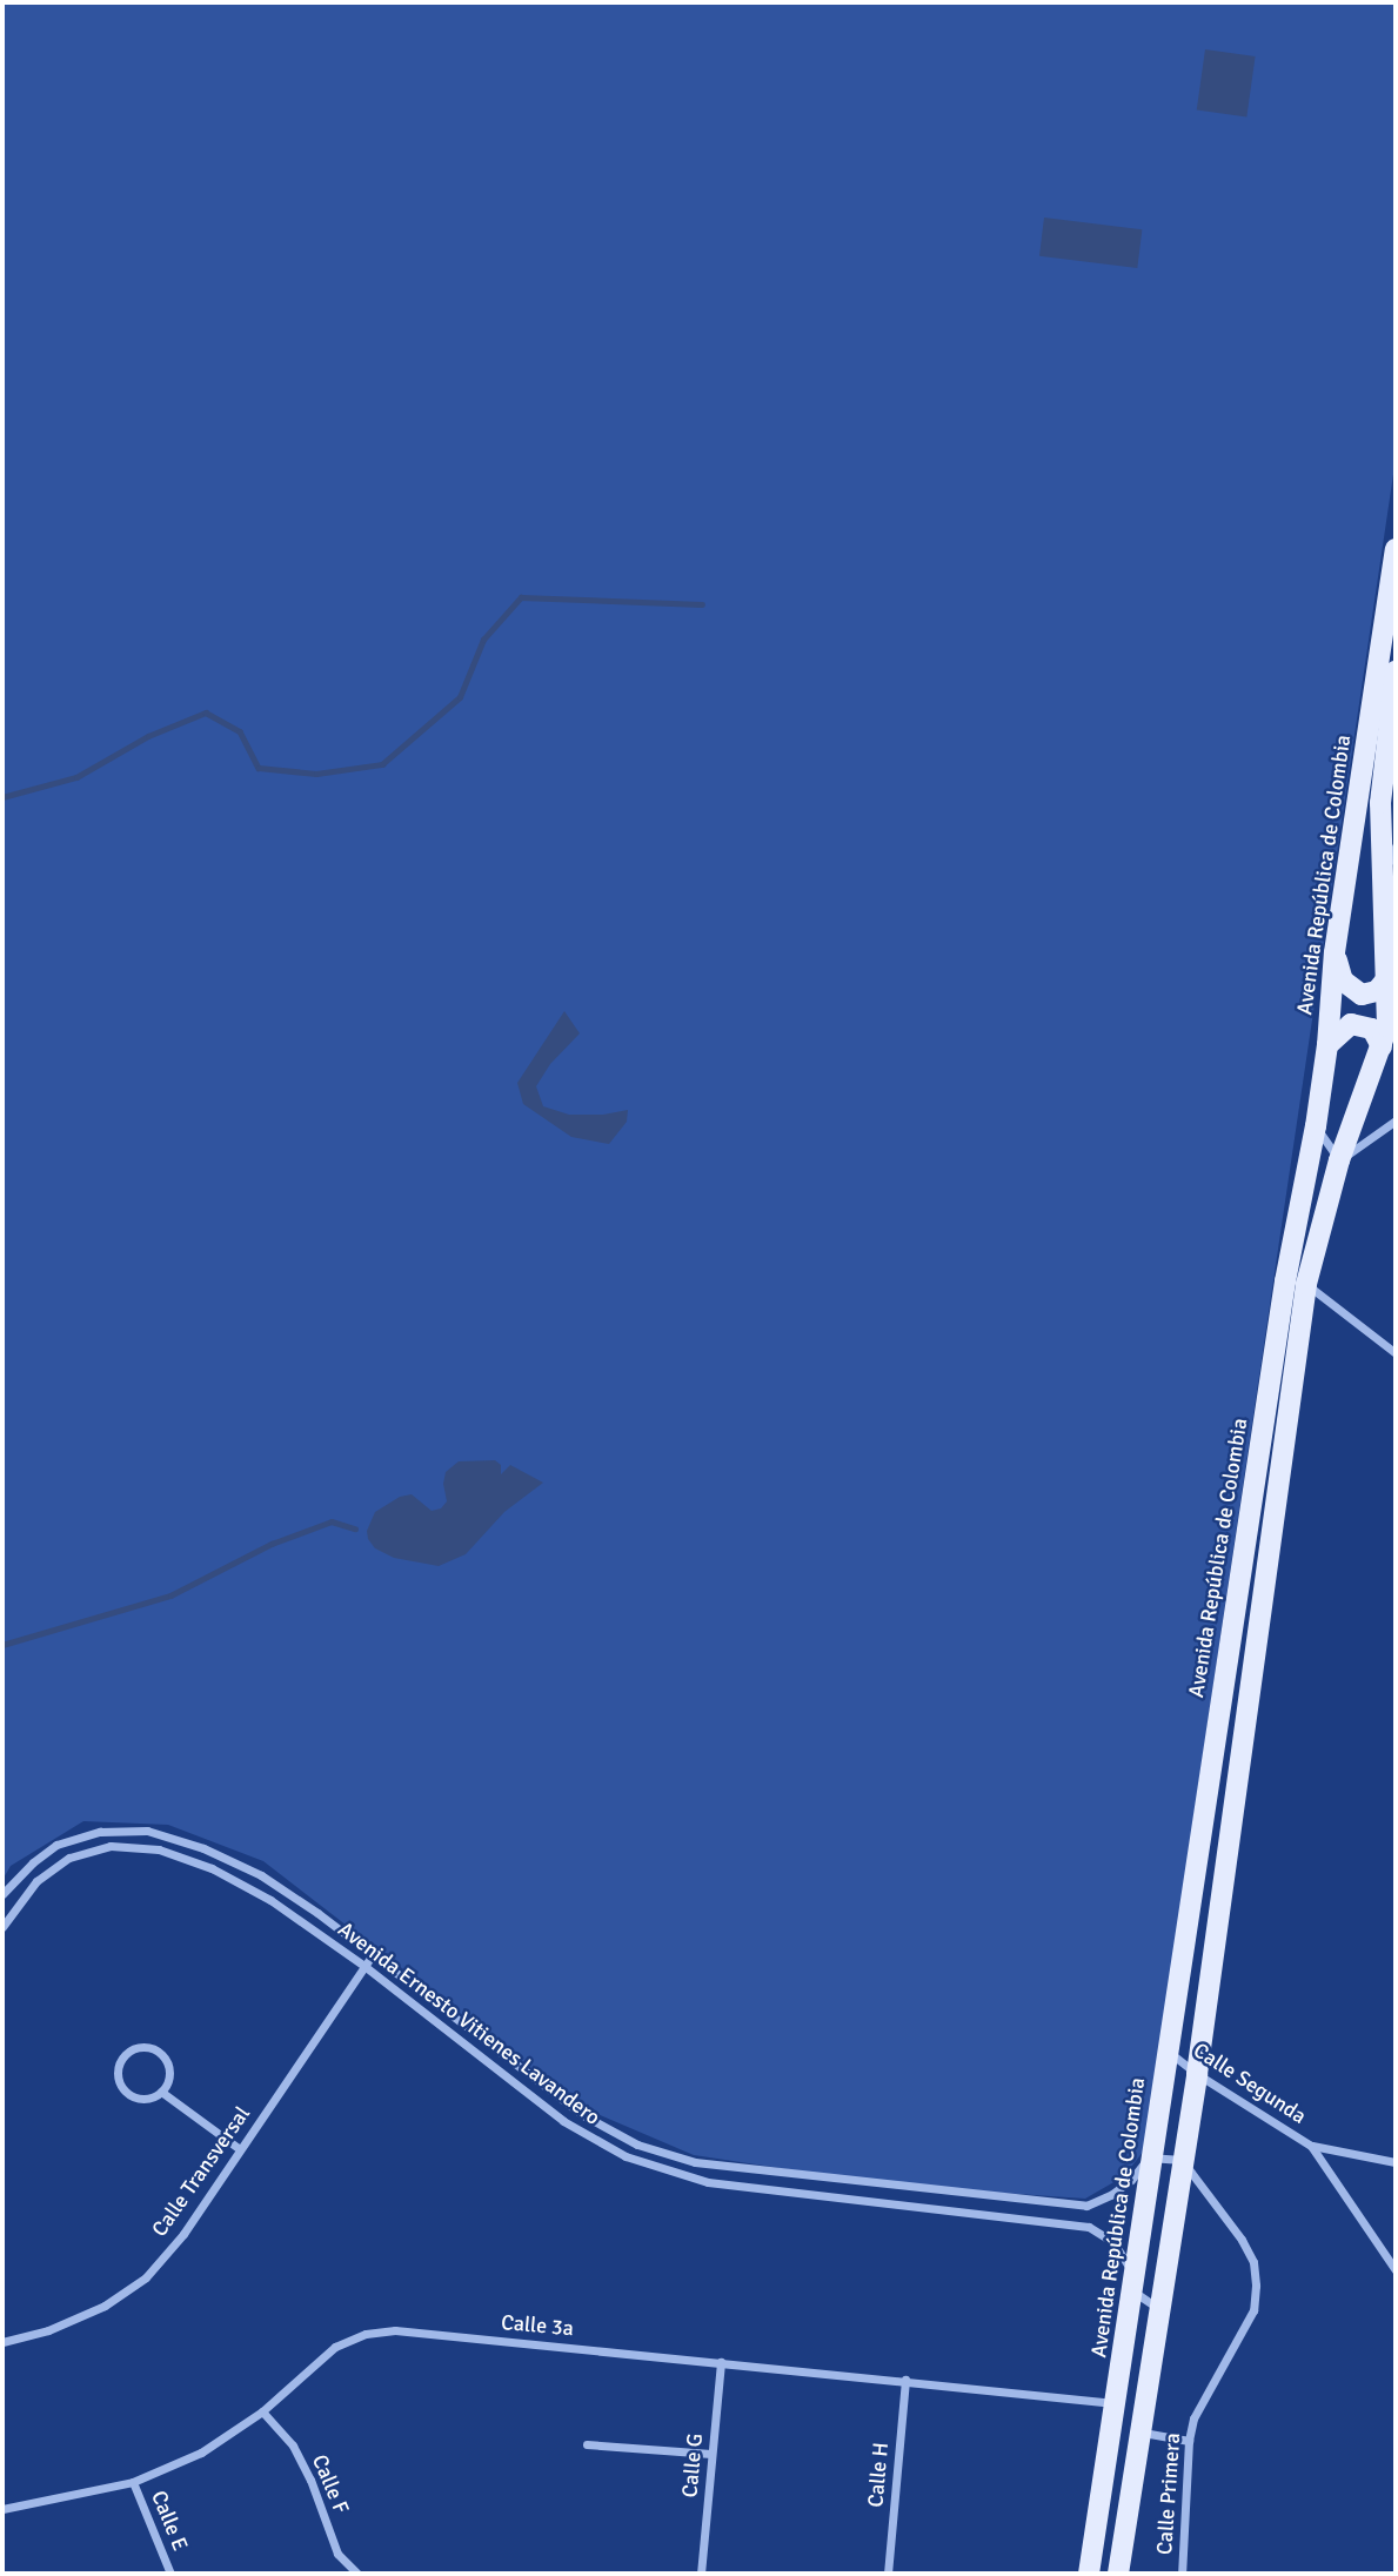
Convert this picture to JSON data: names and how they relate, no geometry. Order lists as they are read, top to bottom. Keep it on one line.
{"streets":{"main road":["Avenida República de Colombia"],"street":["Avenida Ernesto Vitienes Lavandero","Calle Segunda","Calle Transversal","Calle 3a","Calle G","Calle H","Calle F","Calle Primera","Calle E"]},"crossings":[["Avenida República de Colombia","Avenida Ernesto Vitienes Lavandero"],["Avenida República de Colombia","Calle Segunda"],["Avenida República de Colombia","Calle 3a"],["Avenida República de Colombia","Calle Primera"],["Avenida Ernesto Vitienes Lavandero","Calle Transversal"],["Calle 3a","Calle G"],["Calle 3a","Calle H"],["Calle 3a","Calle F"],["Calle 3a","Calle E"]]}
